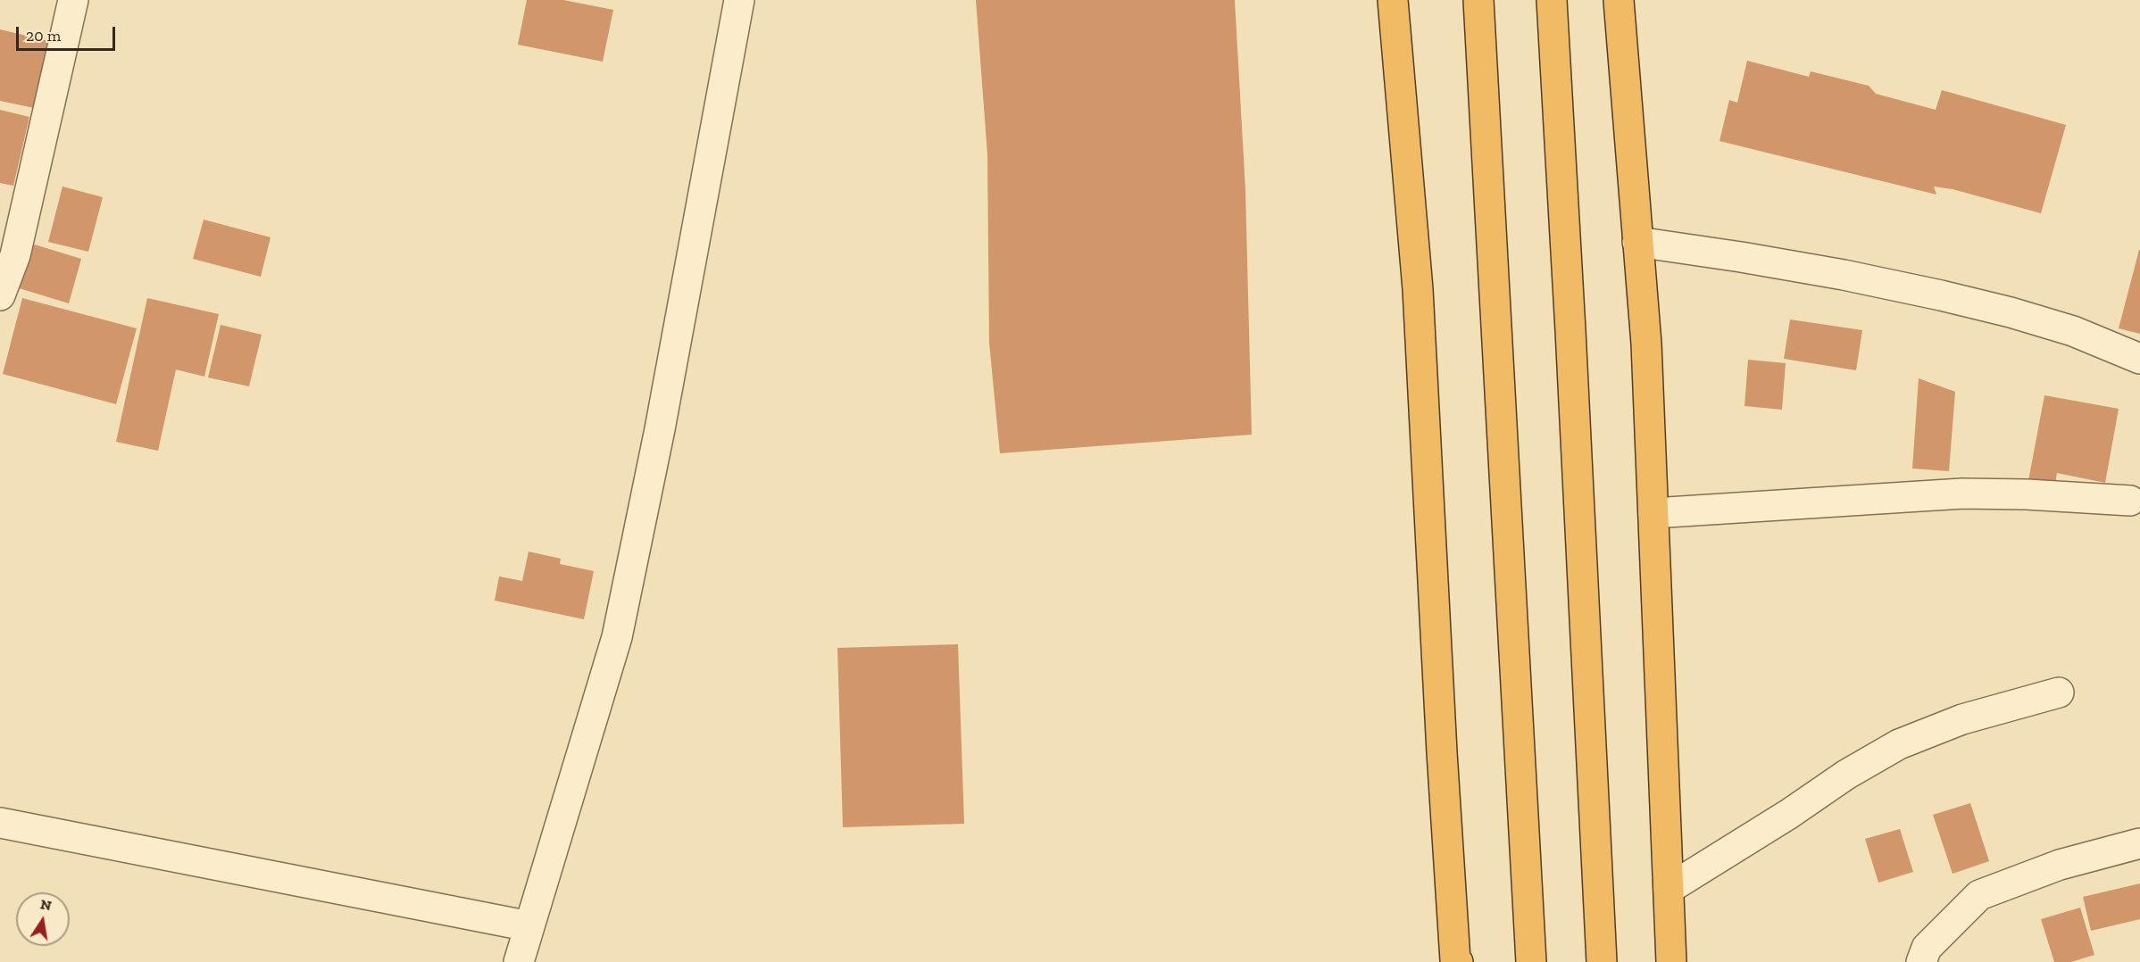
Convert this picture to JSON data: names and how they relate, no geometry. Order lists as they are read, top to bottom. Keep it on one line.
{"scale_bar":"20 m","north":"top"}
